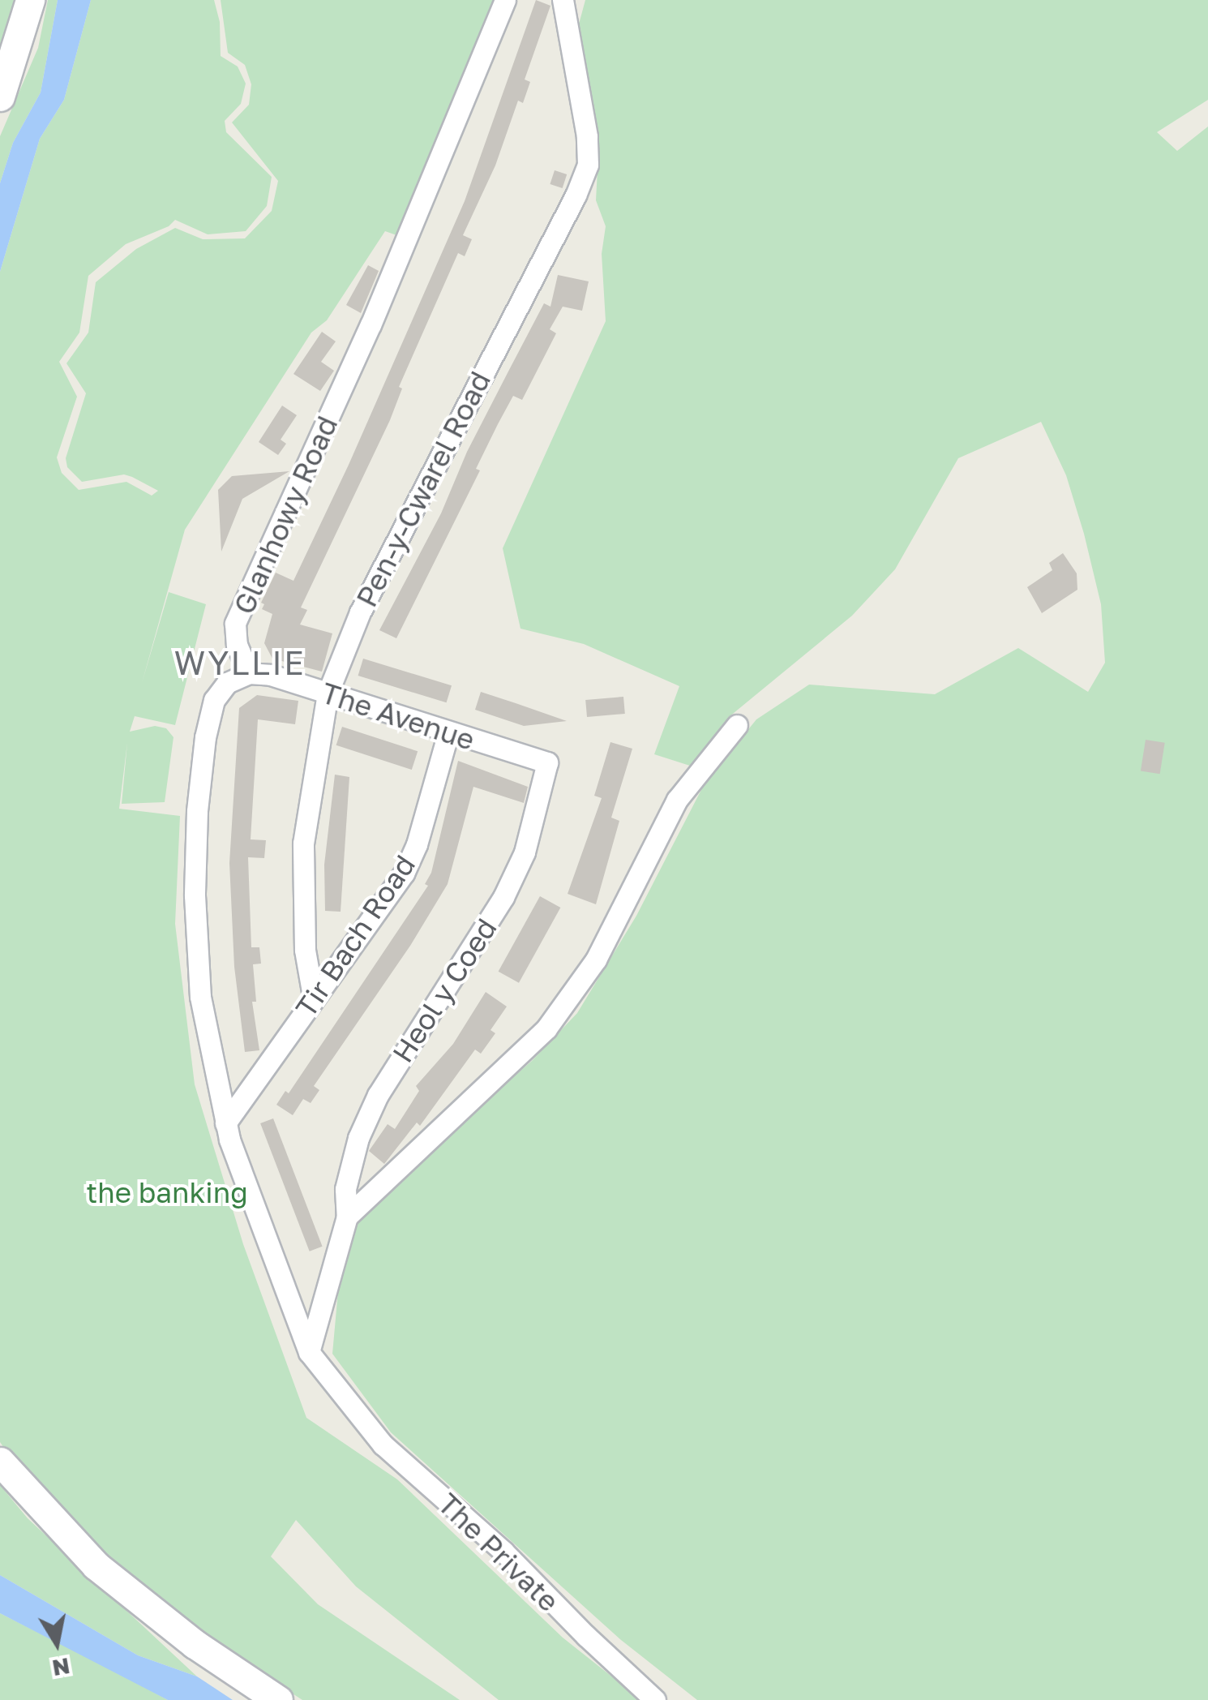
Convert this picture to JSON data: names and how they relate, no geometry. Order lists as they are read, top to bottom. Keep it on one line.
{"streets":{"street":["Pen-y-Cwarel Road","Glanhowy Road","The Avenue","Tir Bach Road","Heol y Coed","The Private"]},"crossings":[["Pen-y-Cwarel Road","The Avenue"],["Pen-y-Cwarel Road","Tir Bach Road"],["Glanhowy Road","The Avenue"],["The Avenue","Tir Bach Road"],["The Avenue","Heol y Coed"],["Heol y Coed","The Private"]],"districts":["WYLLIE"],"parks":["the banking"],"north":"bottom"}
